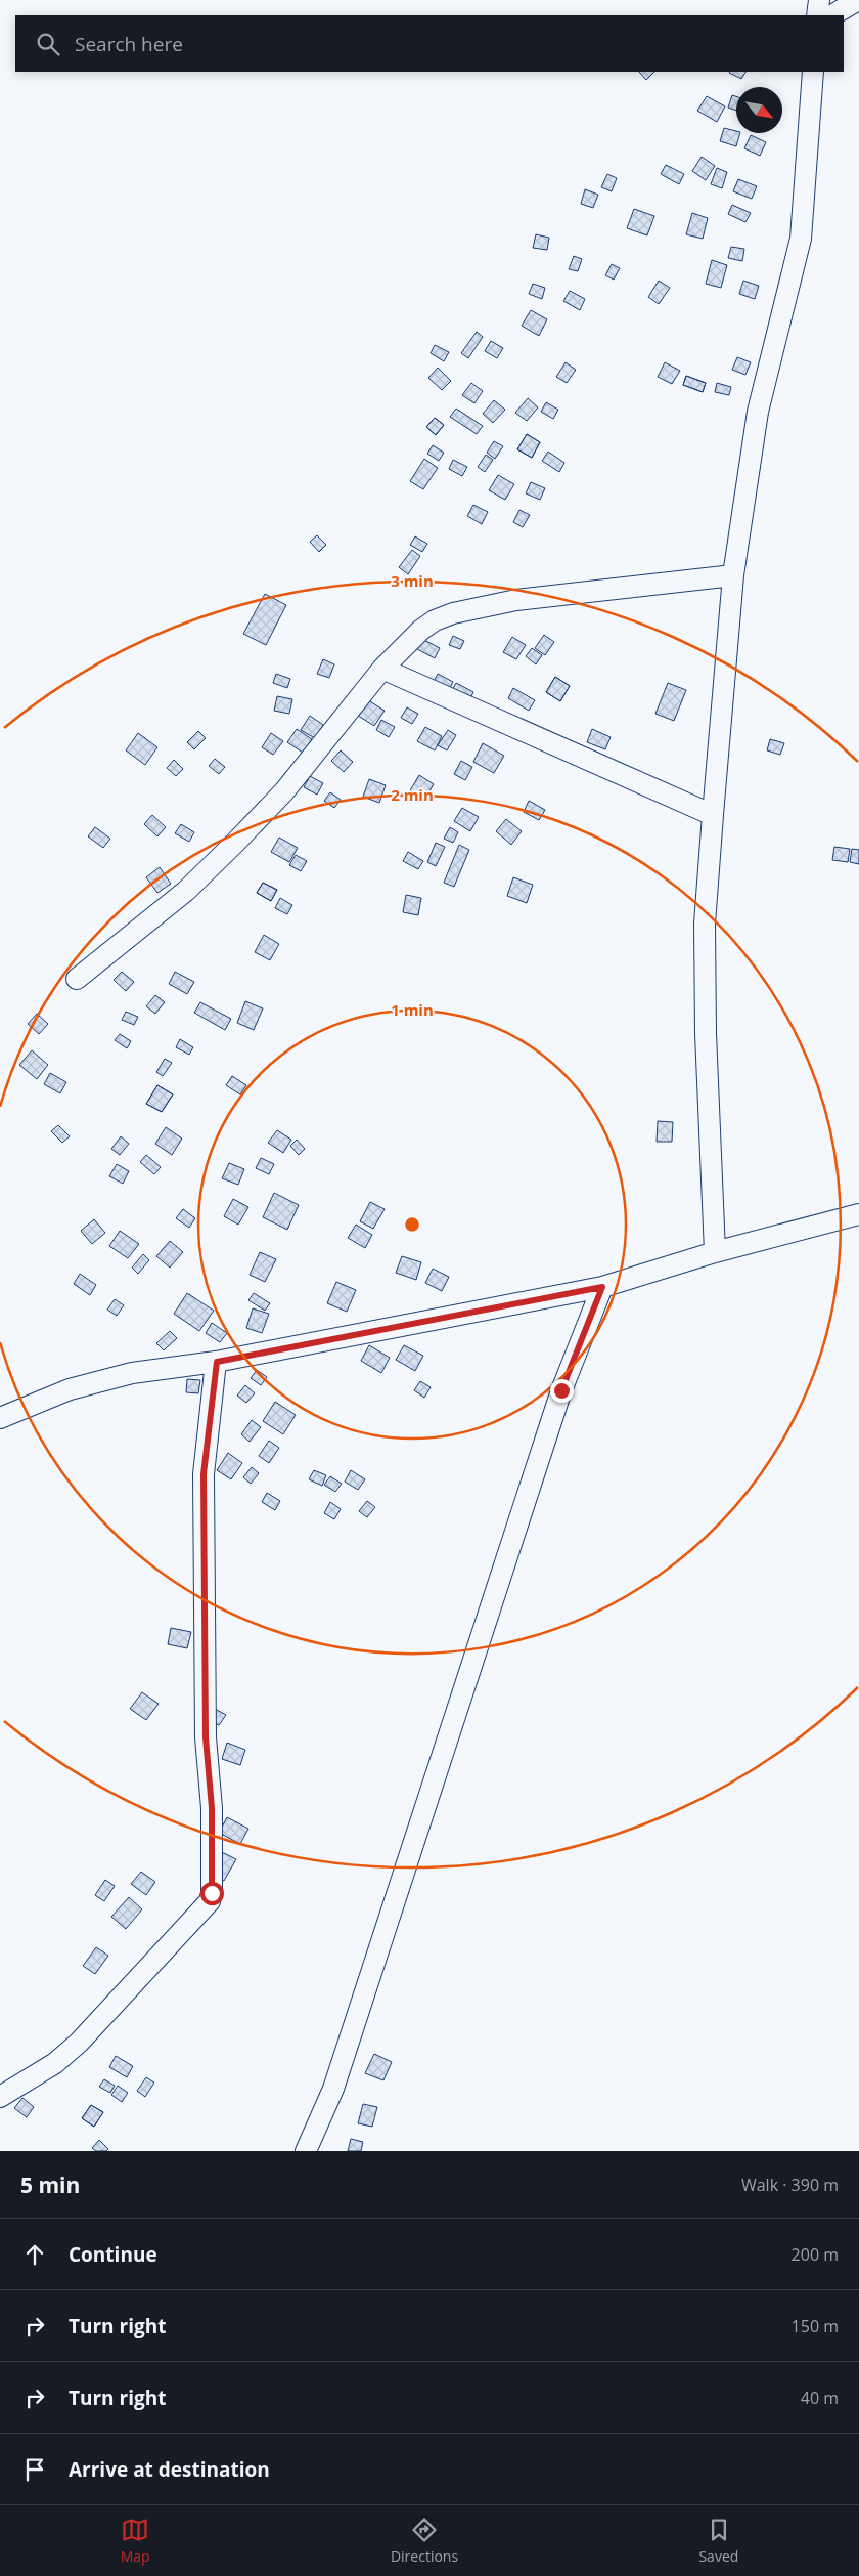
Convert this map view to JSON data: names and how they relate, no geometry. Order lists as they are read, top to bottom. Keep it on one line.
{"north":"bottom right","page":{"search":"Search here","heading":["5 min","Walk · 390 m"],"list":[["Continue","200 m"],["Turn right","150 m"],["Turn right","40 m"],"Arrive at destination"],"nav":["Map","Directions","Saved"]},"rings":["3 min","2 min","1 min"]}
